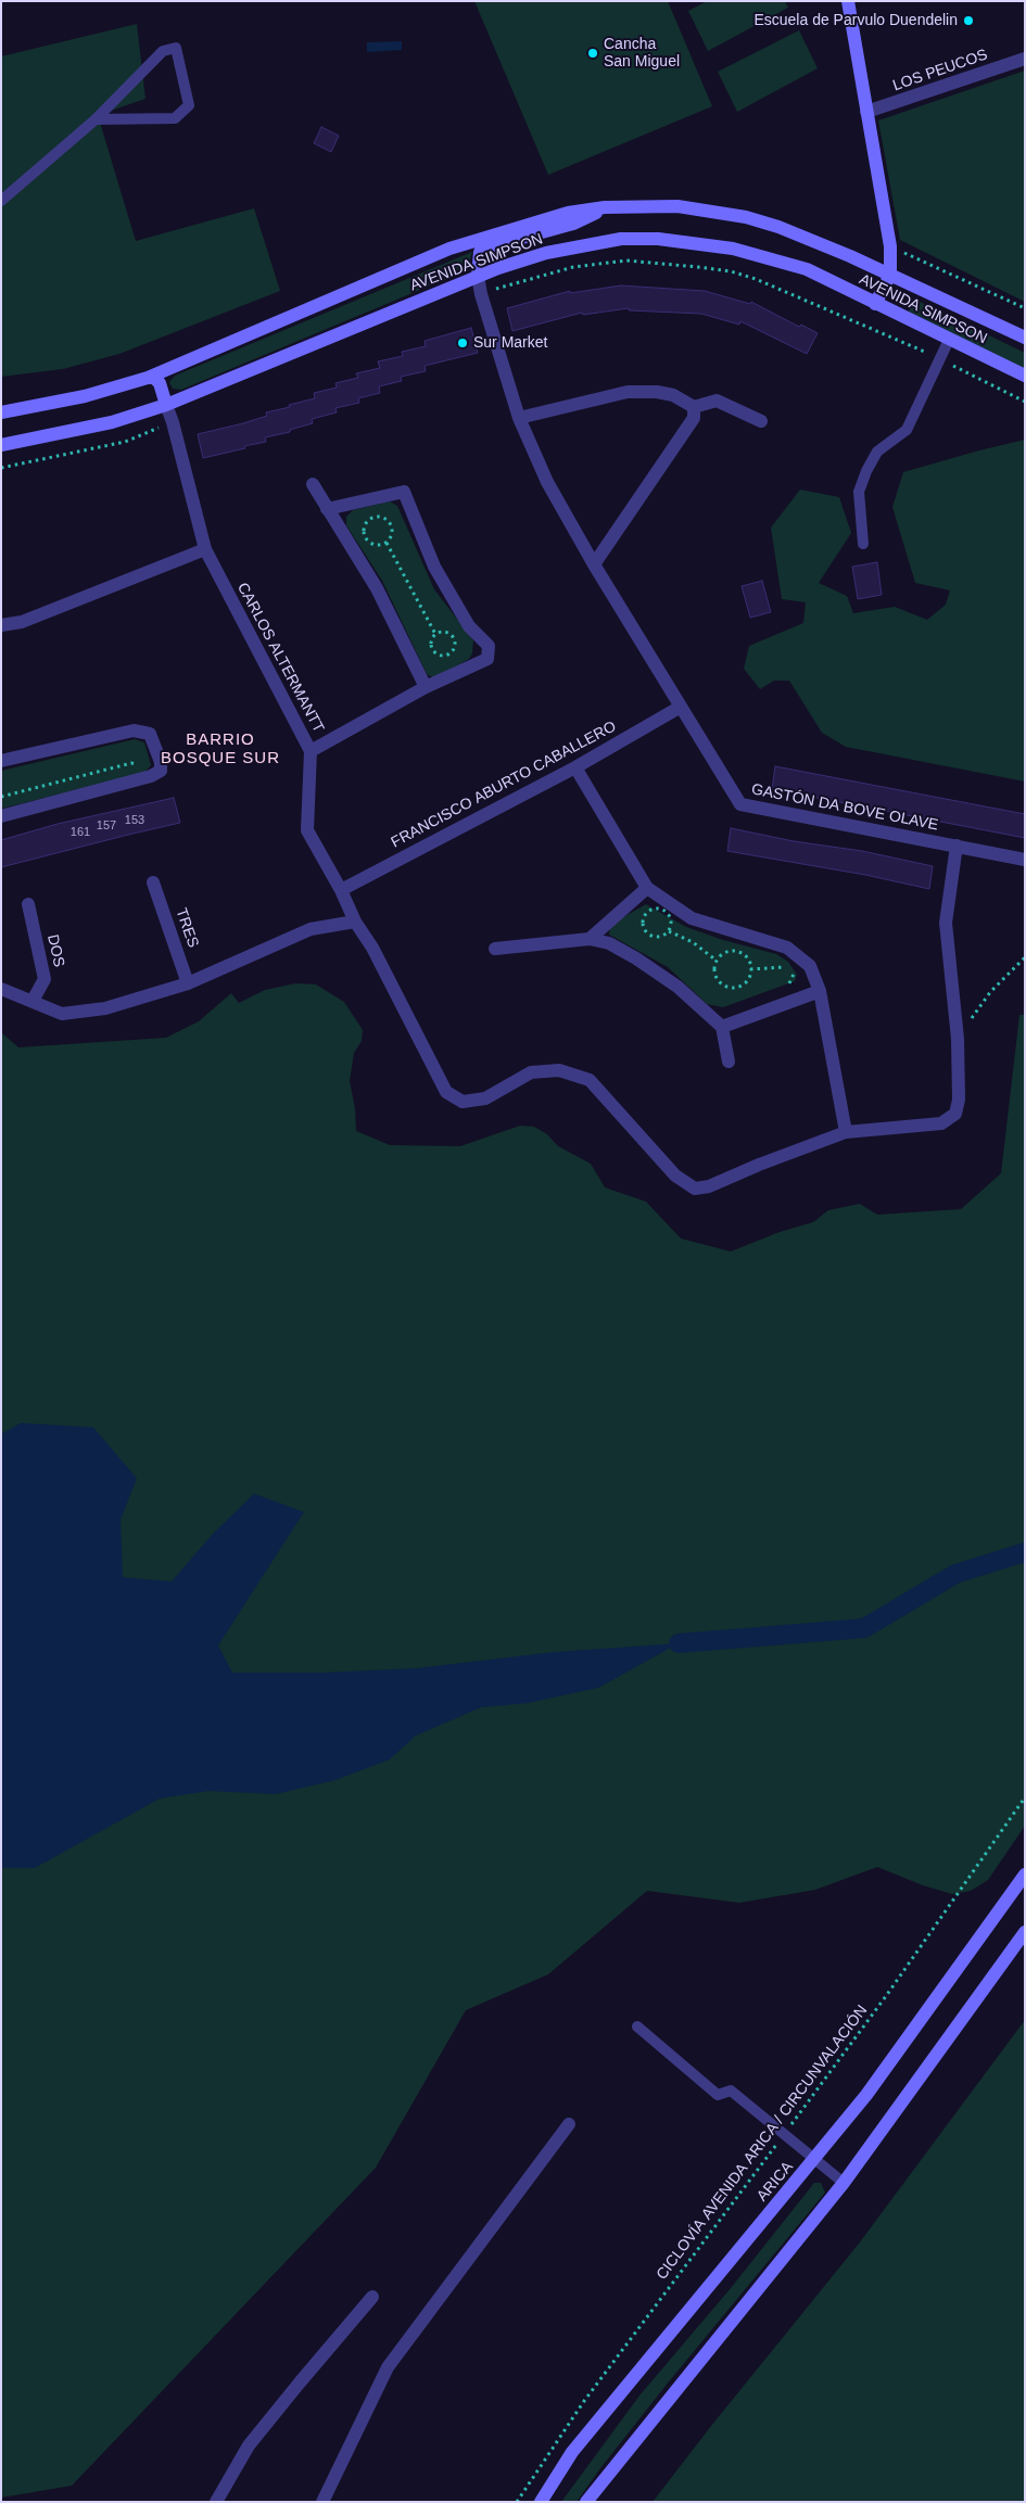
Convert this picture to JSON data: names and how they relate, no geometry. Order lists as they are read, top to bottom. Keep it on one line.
{"streets":{"main road":["AVENIDA SIMPSON","ARICA"],"street":["LOS PEUCOS","CARLOS ALTERMANTT","FRANCISCO ABURTO CABALLERO","GASTÓN DA BOVE OLAVE","TRES","DOS"],"path":["CICLOVÍA AVENIDA ARICA / CIRCUNVALACIÓN"]},"crossings":[["AVENIDA SIMPSON","CARLOS ALTERMANTT"],["AVENIDA SIMPSON","GASTÓN DA BOVE OLAVE"],["CARLOS ALTERMANTT","FRANCISCO ABURTO CABALLERO"],["FRANCISCO ABURTO CABALLERO","GASTÓN DA BOVE OLAVE"]],"districts":["BARRIO BOSQUE SUR"],"places":["Escuela de Parvulo Duendelin","Cancha San Miguel","Sur Market"],"house_numbers":["153","157","161"]}
